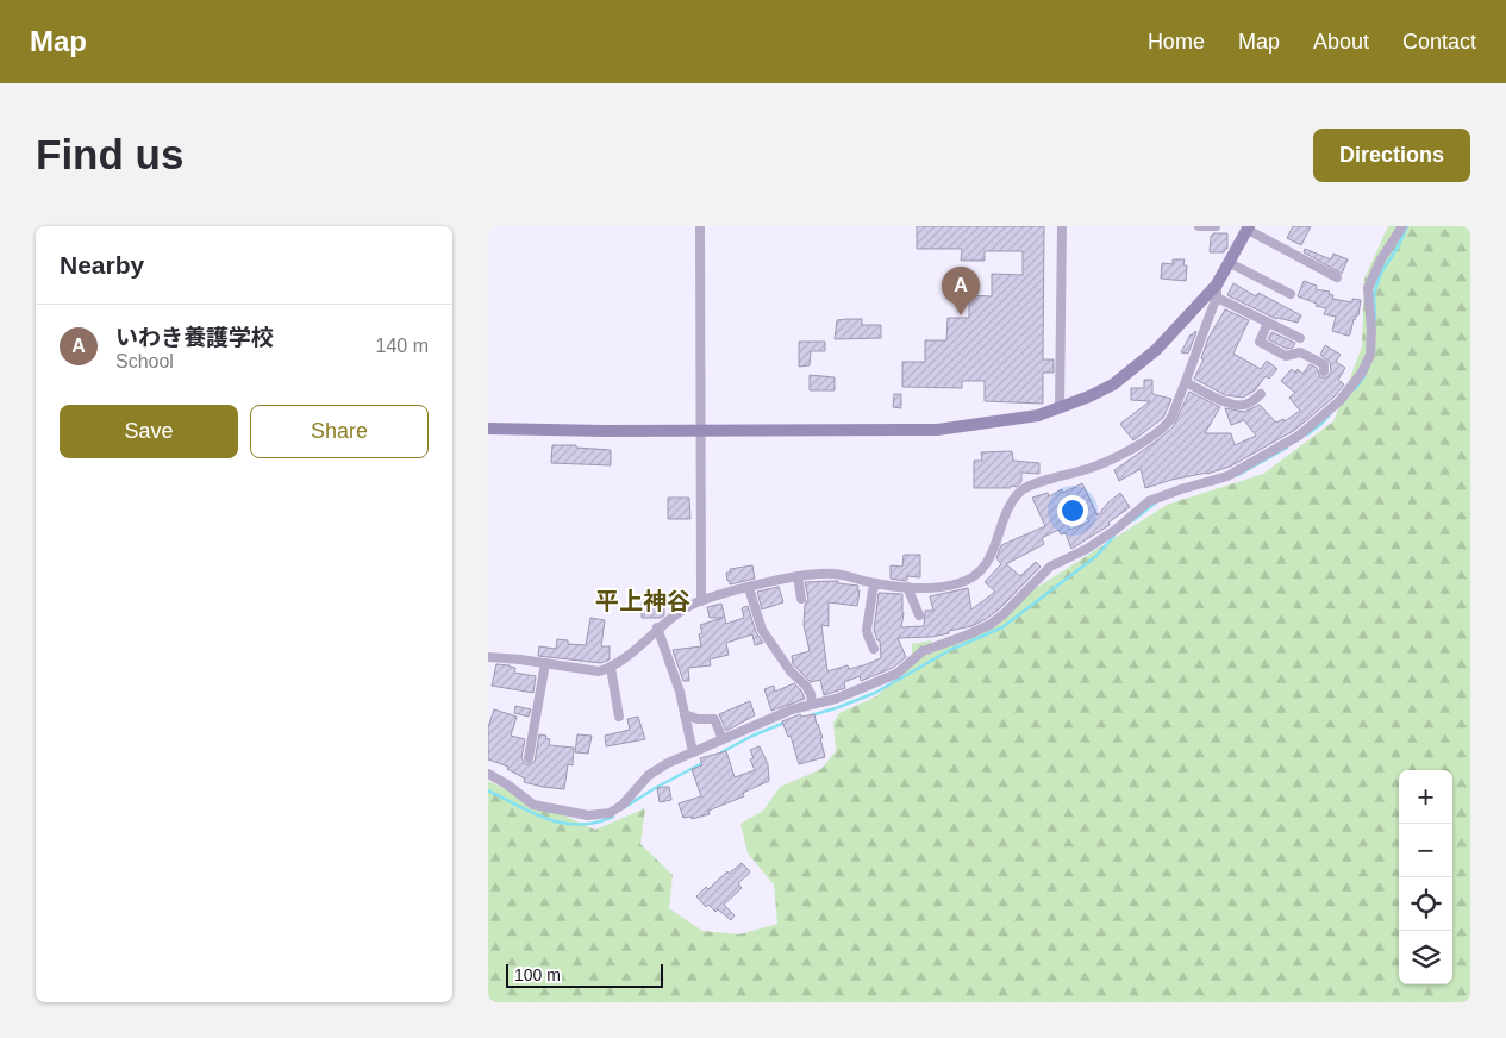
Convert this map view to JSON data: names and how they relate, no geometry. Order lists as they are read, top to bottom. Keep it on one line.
{"districts":["平上神谷"],"scale_bar":"100 m","page":{"header":"Map","nav":["Home","Map","About","Contact"],"buttons":["Directions",["Save","Share"]],"title":"Find us","heading":"Nearby","pins":"A","list":[{"mark":"A","name":"いわき養護学校","note":"School","value":"140 m"}],"map_buttons":["+","−"],"scale":"100 m"}}
